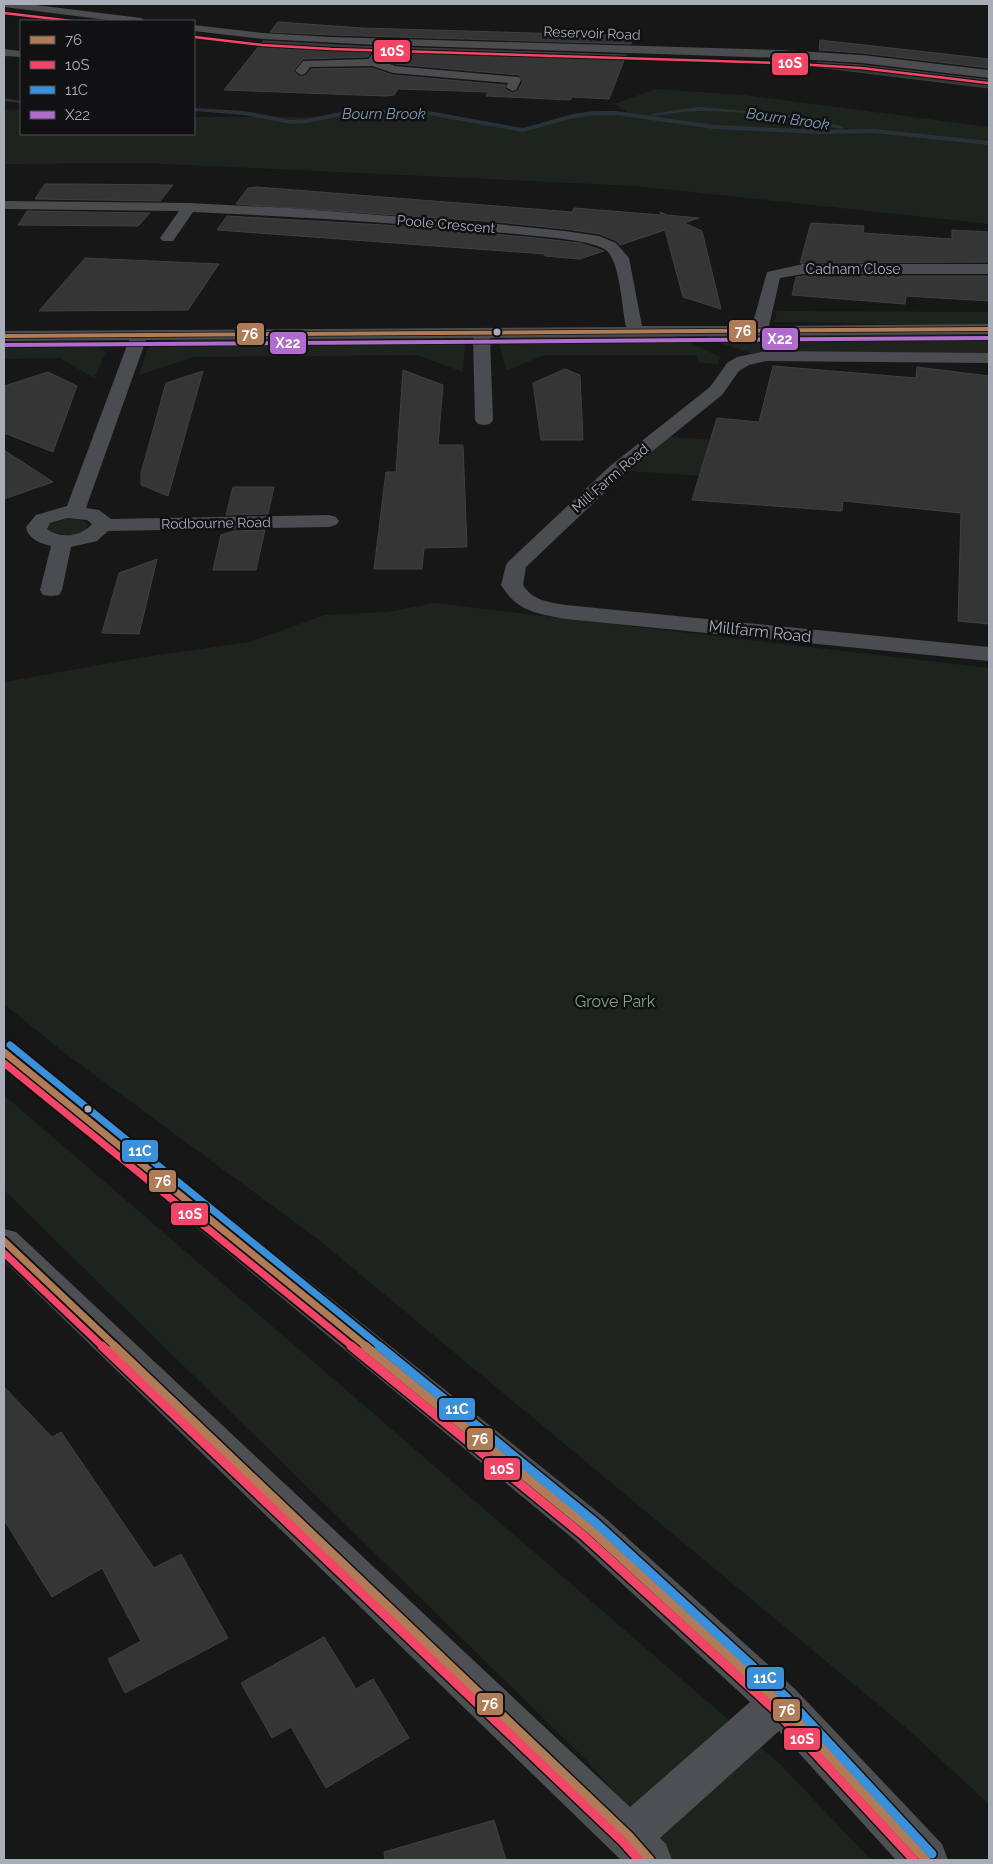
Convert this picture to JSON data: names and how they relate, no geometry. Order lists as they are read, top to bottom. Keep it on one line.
{"streets":{"street":["Reservoir Road","Poole Crescent","Cadnam Close","Mill Farm Road","Rodbourne Road","Millfarm Road"]},"crossings":[["Mill Farm Road","Millfarm Road"]],"water":["Bourn Brook"],"parks":["Grove Park"],"lines":["transit line 10S","transit line 76","transit line X22","transit line 11C"],"legend":["76","10S","11C","X22"]}
